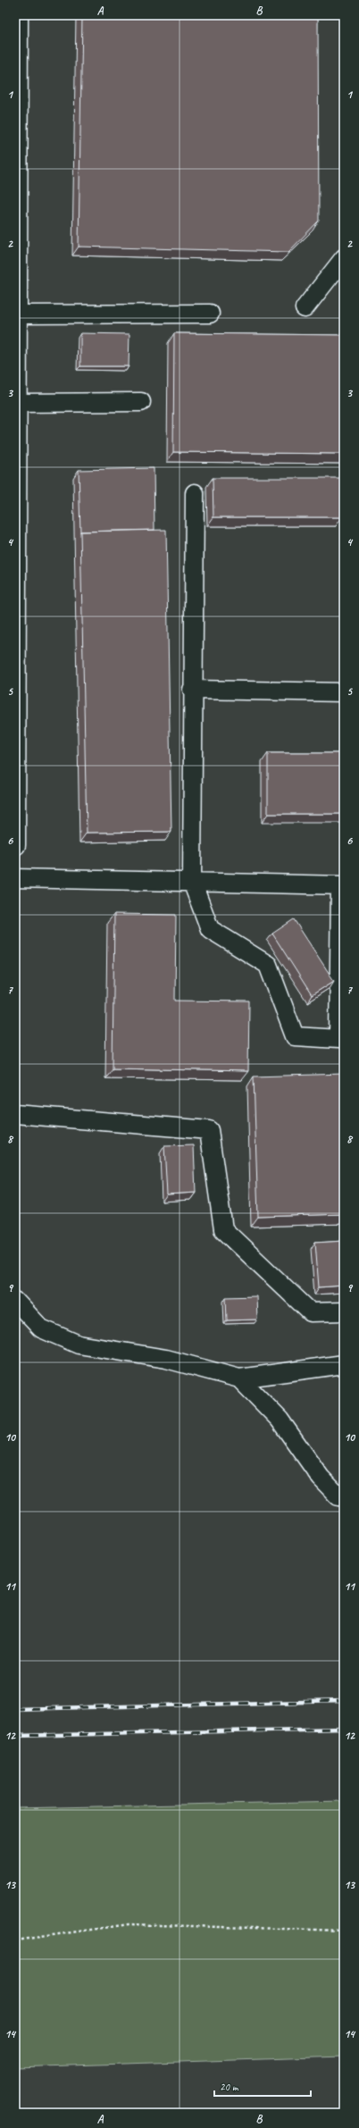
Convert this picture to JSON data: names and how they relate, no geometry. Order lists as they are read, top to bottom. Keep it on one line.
{"scale_bar":"20 m","grid":{"columns":["A","B"],"rows":["1","2","3","4","5","6","7","8","9","10","11","12","13","14"]}}
